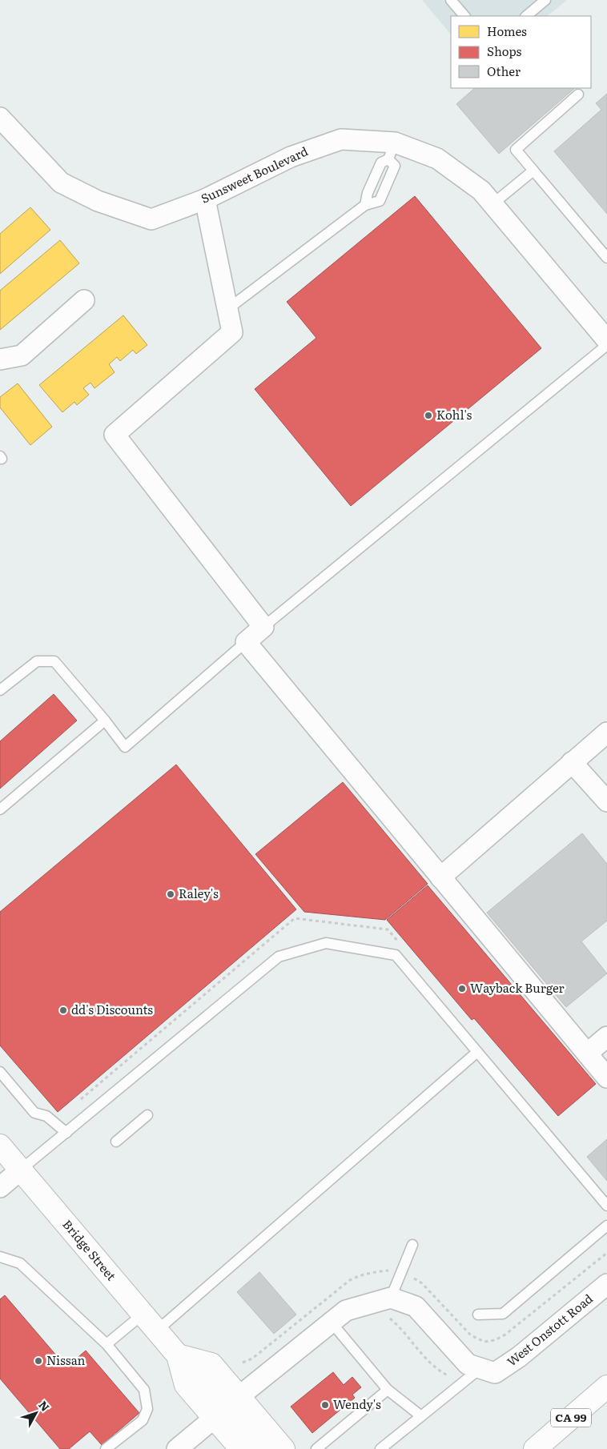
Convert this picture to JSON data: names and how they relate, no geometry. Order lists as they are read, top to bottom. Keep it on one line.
{"streets":{"main road":["Bridge Street","CA 99"],"street":["Sunsweet Boulevard","West Onstott Road"]},"places":["Kohl's","Raley's","Wayback Burger","dd's Discounts","Nissan","Wendy's"],"legend":["Homes","Shops","Other"],"north":"top right"}
